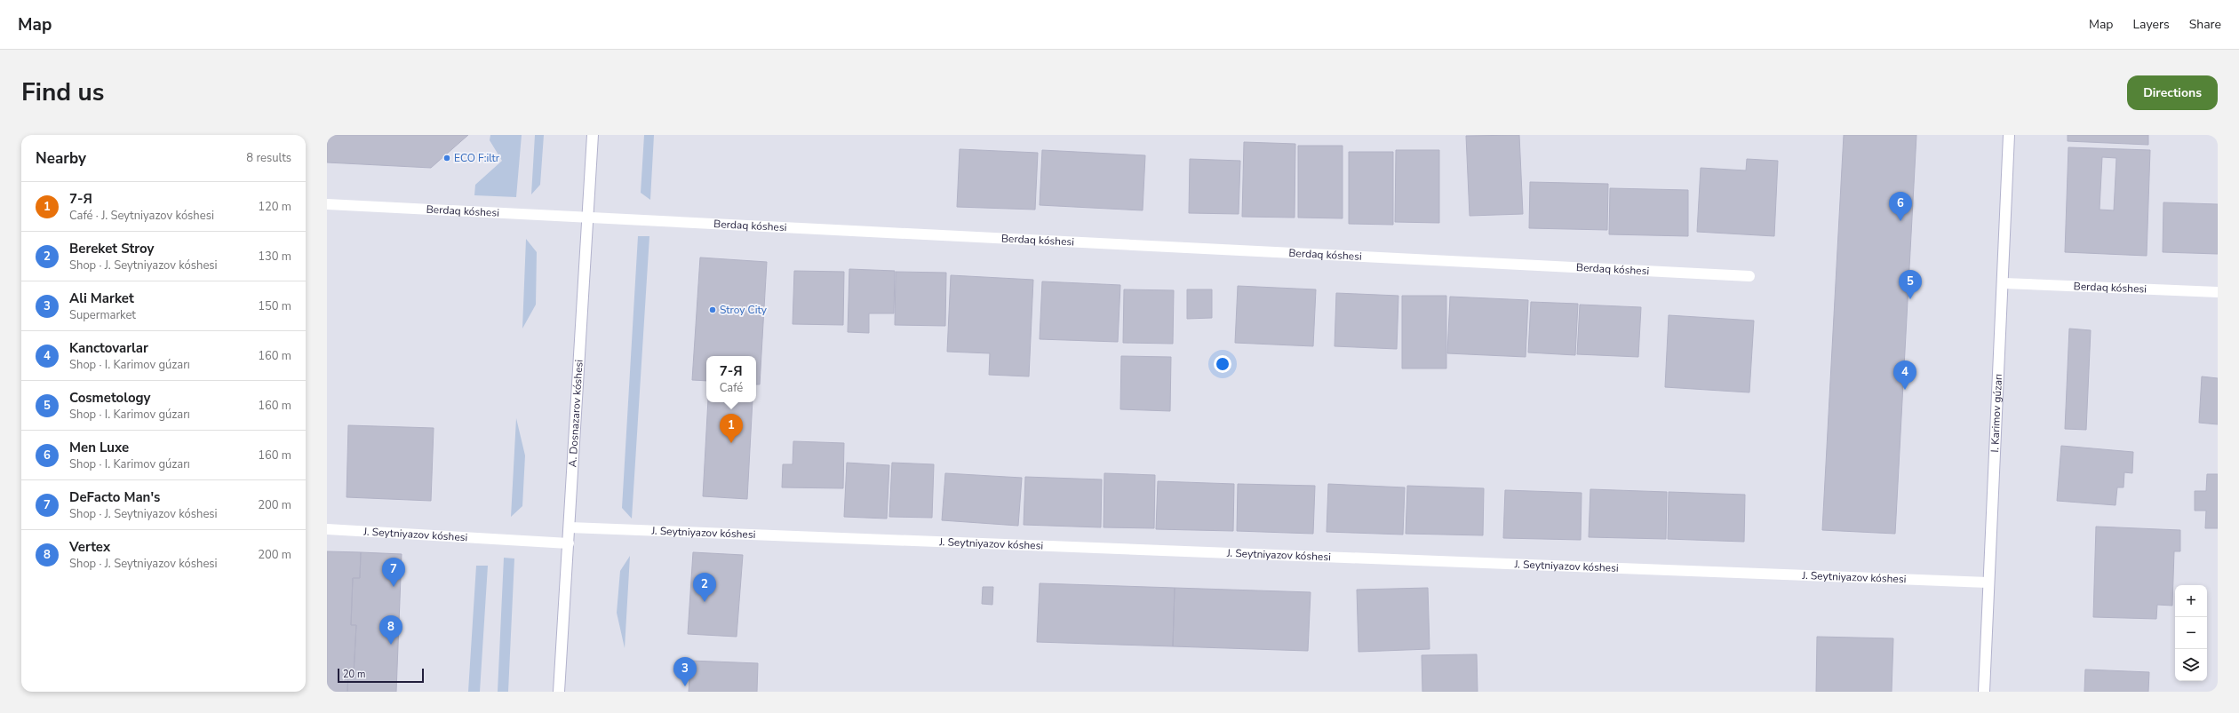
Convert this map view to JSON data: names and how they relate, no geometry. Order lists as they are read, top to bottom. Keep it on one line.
{"streets":{"street":["Berdaq kóshesi","A. Dosnazarov kóshesi","I. Karimov gúzarı","J. Seytniyazov kóshesi"]},"crossings":[["Berdaq kóshesi","A. Dosnazarov kóshesi"],["Berdaq kóshesi","I. Karimov gúzarı"],["A. Dosnazarov kóshesi","J. Seytniyazov kóshesi"],["I. Karimov gúzarı","J. Seytniyazov kóshesi"]],"places":["ECO F:iltr","Stroy City"],"scale_bar":"20 m","page":{"header":"Map","nav":["Map","Layers","Share"],"title":"Find us","buttons":"Directions","heading":["Nearby","8 results"],"list":[{"mark":"1","name":"7-Я","note":"Café · J. Seytniyazov kóshesi","value":"120 m"},{"mark":"2","name":"Bereket Stroy","note":"Shop · J. Seytniyazov kóshesi","value":"130 m"},{"mark":"3","name":"Ali Market","note":"Supermarket","value":"150 m"},{"mark":"4","name":"Kanctovarlar","note":"Shop · I. Karimov gúzarı","value":"160 m"},{"mark":"5","name":"Cosmetology","note":"Shop · I. Karimov gúzarı","value":"160 m"},{"mark":"6","name":"Men Luxe","note":"Shop · I. Karimov gúzarı","value":"160 m"},{"mark":"7","name":"DeFacto Man's","note":"Shop · J. Seytniyazov kóshesi","value":"200 m"},{"mark":"8","name":"Vertex","note":"Shop · J. Seytniyazov kóshesi","value":"200 m"}],"pins":["6","5","4","1","7","2","8","3"],"popup":["7-Я","Café"],"map_buttons":["+","−"],"scale":"20 m"}}
